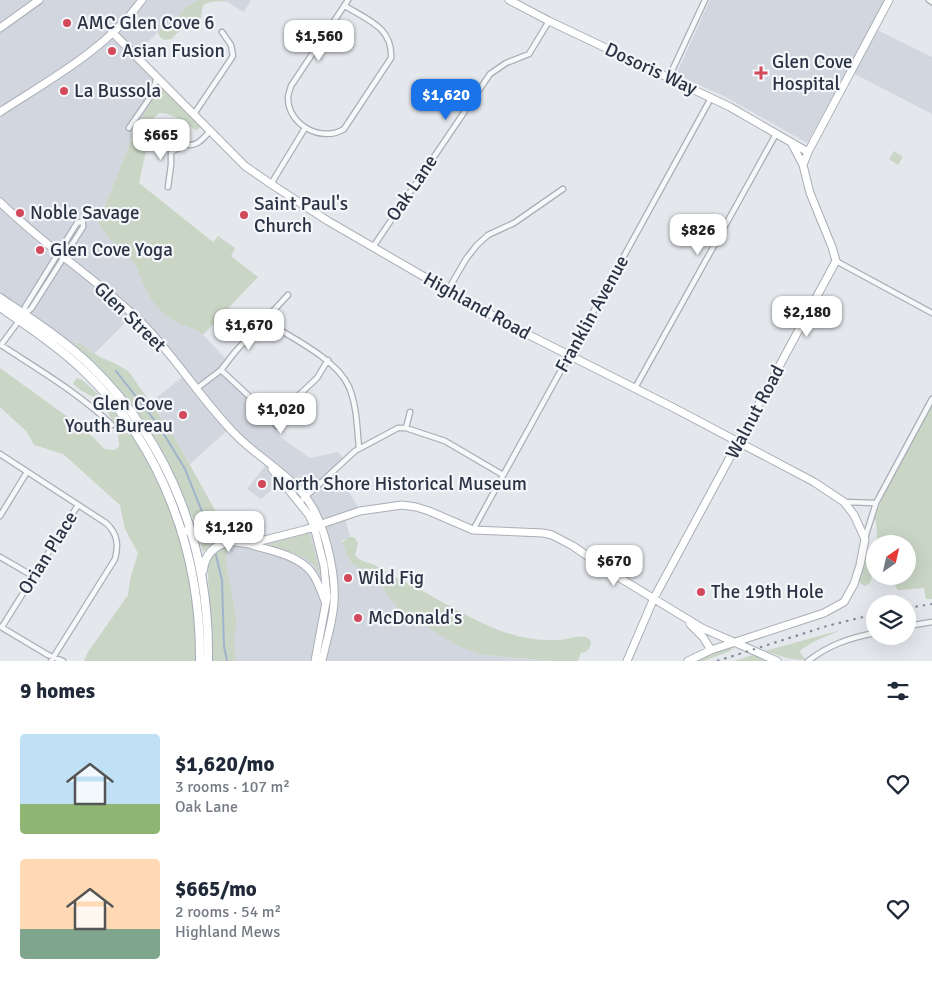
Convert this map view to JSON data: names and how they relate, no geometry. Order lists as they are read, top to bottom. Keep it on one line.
{"streets":{"street":["Dosoris Way","Oak Lane","Highland Road","Franklin Avenue","Glen Street","Walnut Road","Orian Place"]},"crossings":[["Dosoris Way","Oak Lane"],["Dosoris Way","Franklin Avenue"],["Oak Lane","Highland Road"],["Highland Road","Franklin Avenue"],["Highland Road","Walnut Road"]],"places":{"other":["AMC Glen Cove 6","Asian Fusion","La Bussola","Noble Savage","Saint Paul's Church","Glen Cove Yoga","Glen Cove Youth Bureau","North Shore Historical Museum","Wild Fig","The 19th Hole","McDonald's"],"health":["Glen Cove Hospital"]},"north":"top right","page":{"price":["$1,560","$1,620","$665","$826","$2,180","$1,670","$1,020","$1,120","$670"],"heading":"9 homes","list":[{"name":"$1,620/mo","note":"3 rooms · 107 m² · Oak Lane"},{"name":"$665/mo","note":"2 rooms · 54 m² · Highland Mews"}]}}
